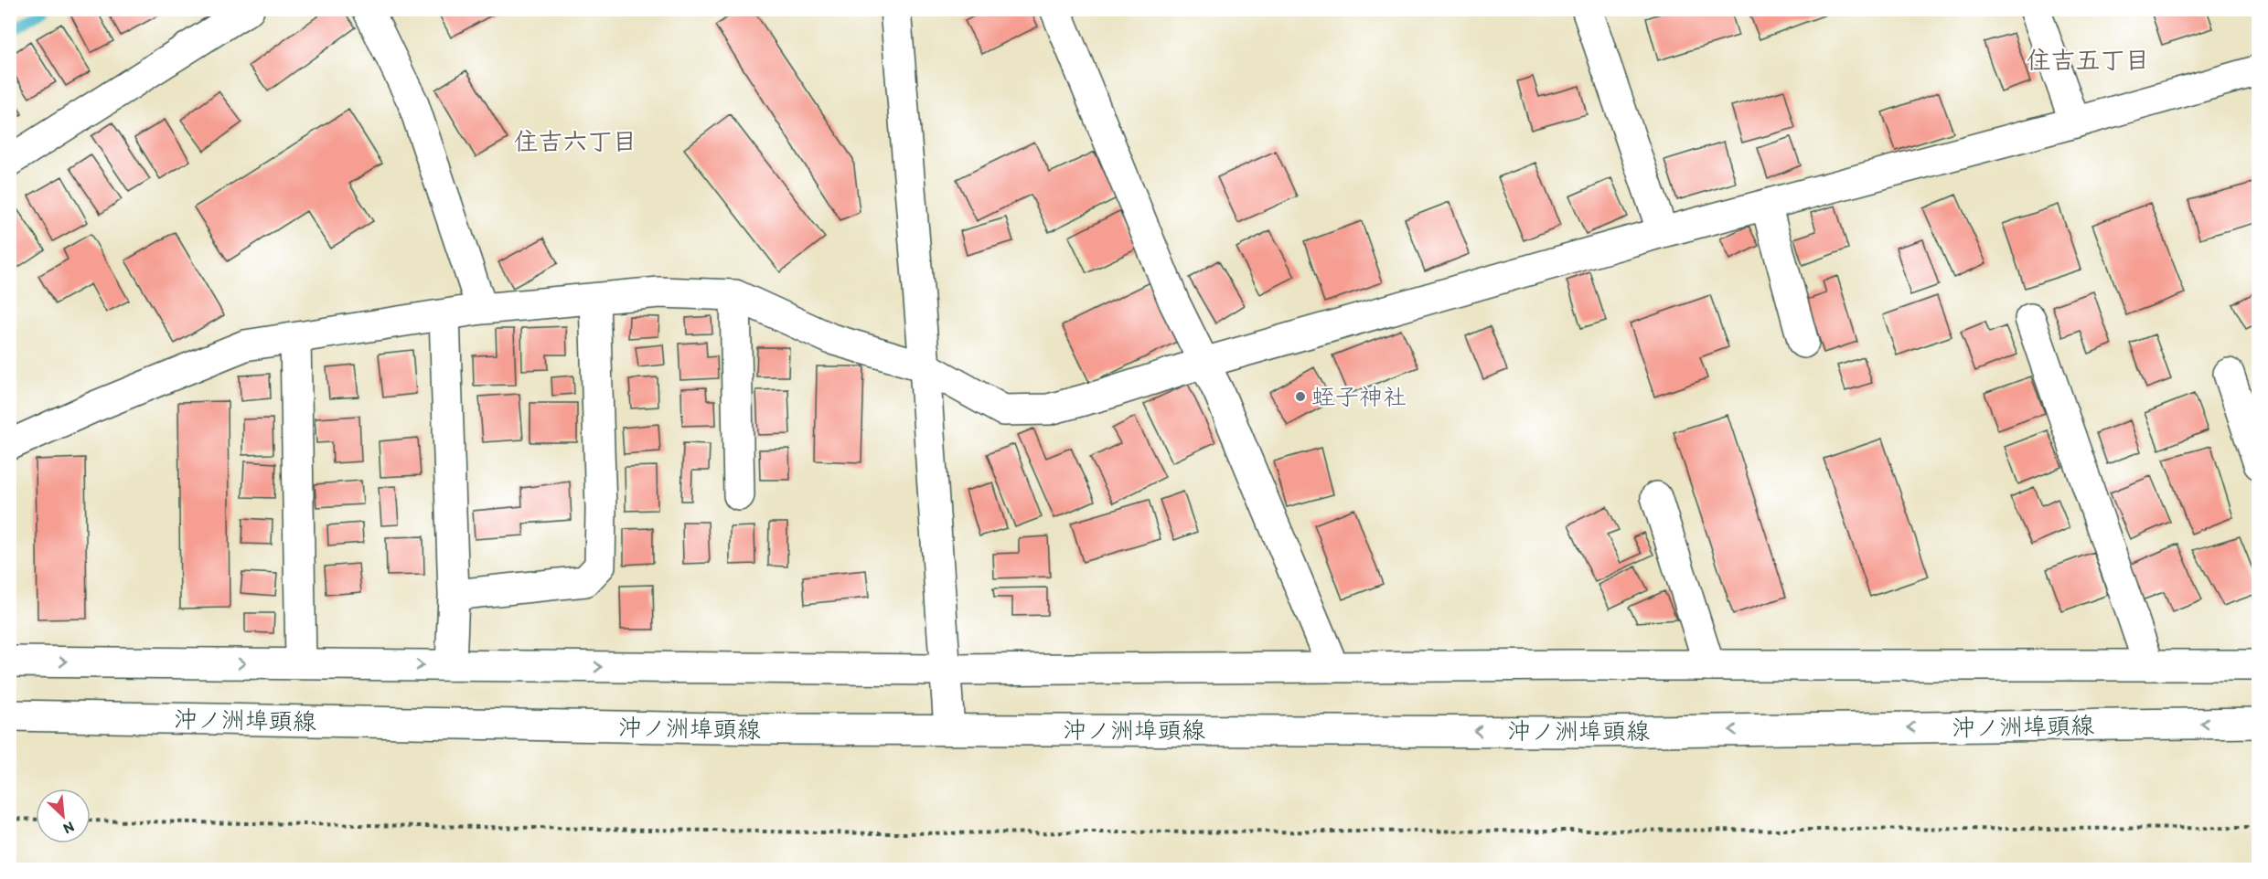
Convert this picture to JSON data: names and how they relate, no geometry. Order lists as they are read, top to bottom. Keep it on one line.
{"streets":{"street":["沖ノ洲埠頭線"]},"districts":["住吉五丁目","住吉六丁目"],"places":["蛭子神社"],"north":"bottom right"}
